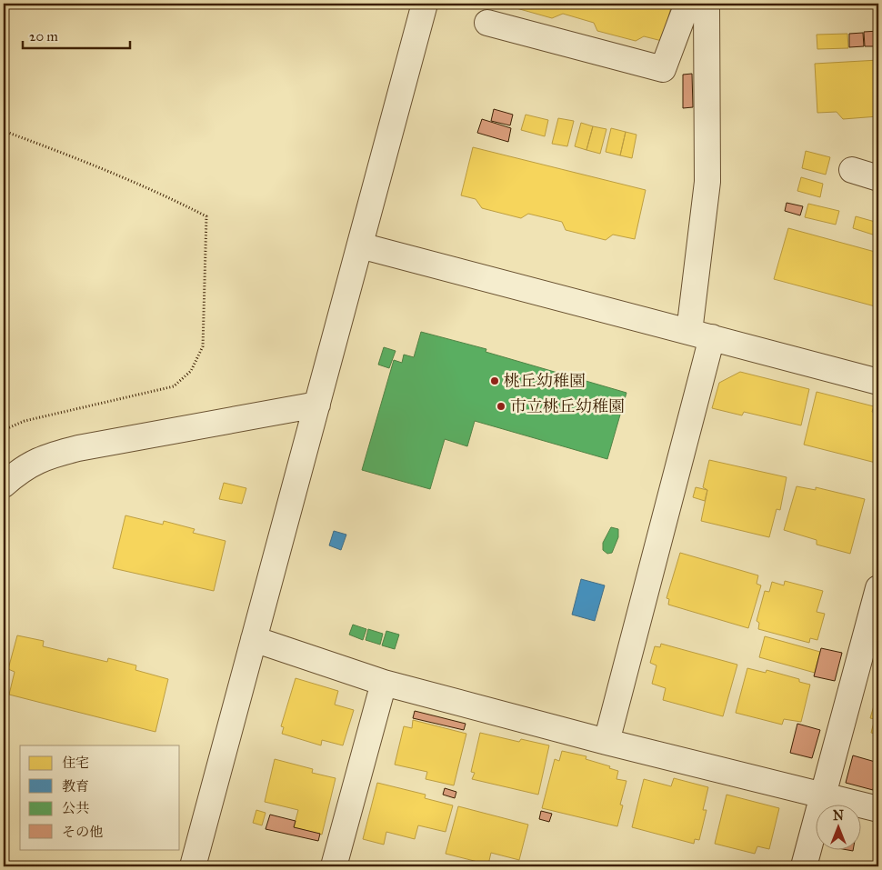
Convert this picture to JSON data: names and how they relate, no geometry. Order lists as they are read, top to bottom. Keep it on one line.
{"places":["桃丘幼稚園","市立桃丘幼稚園"],"legend":["住宅","教育","公共","その他"],"scale_bar":"20 m","north":"top"}
